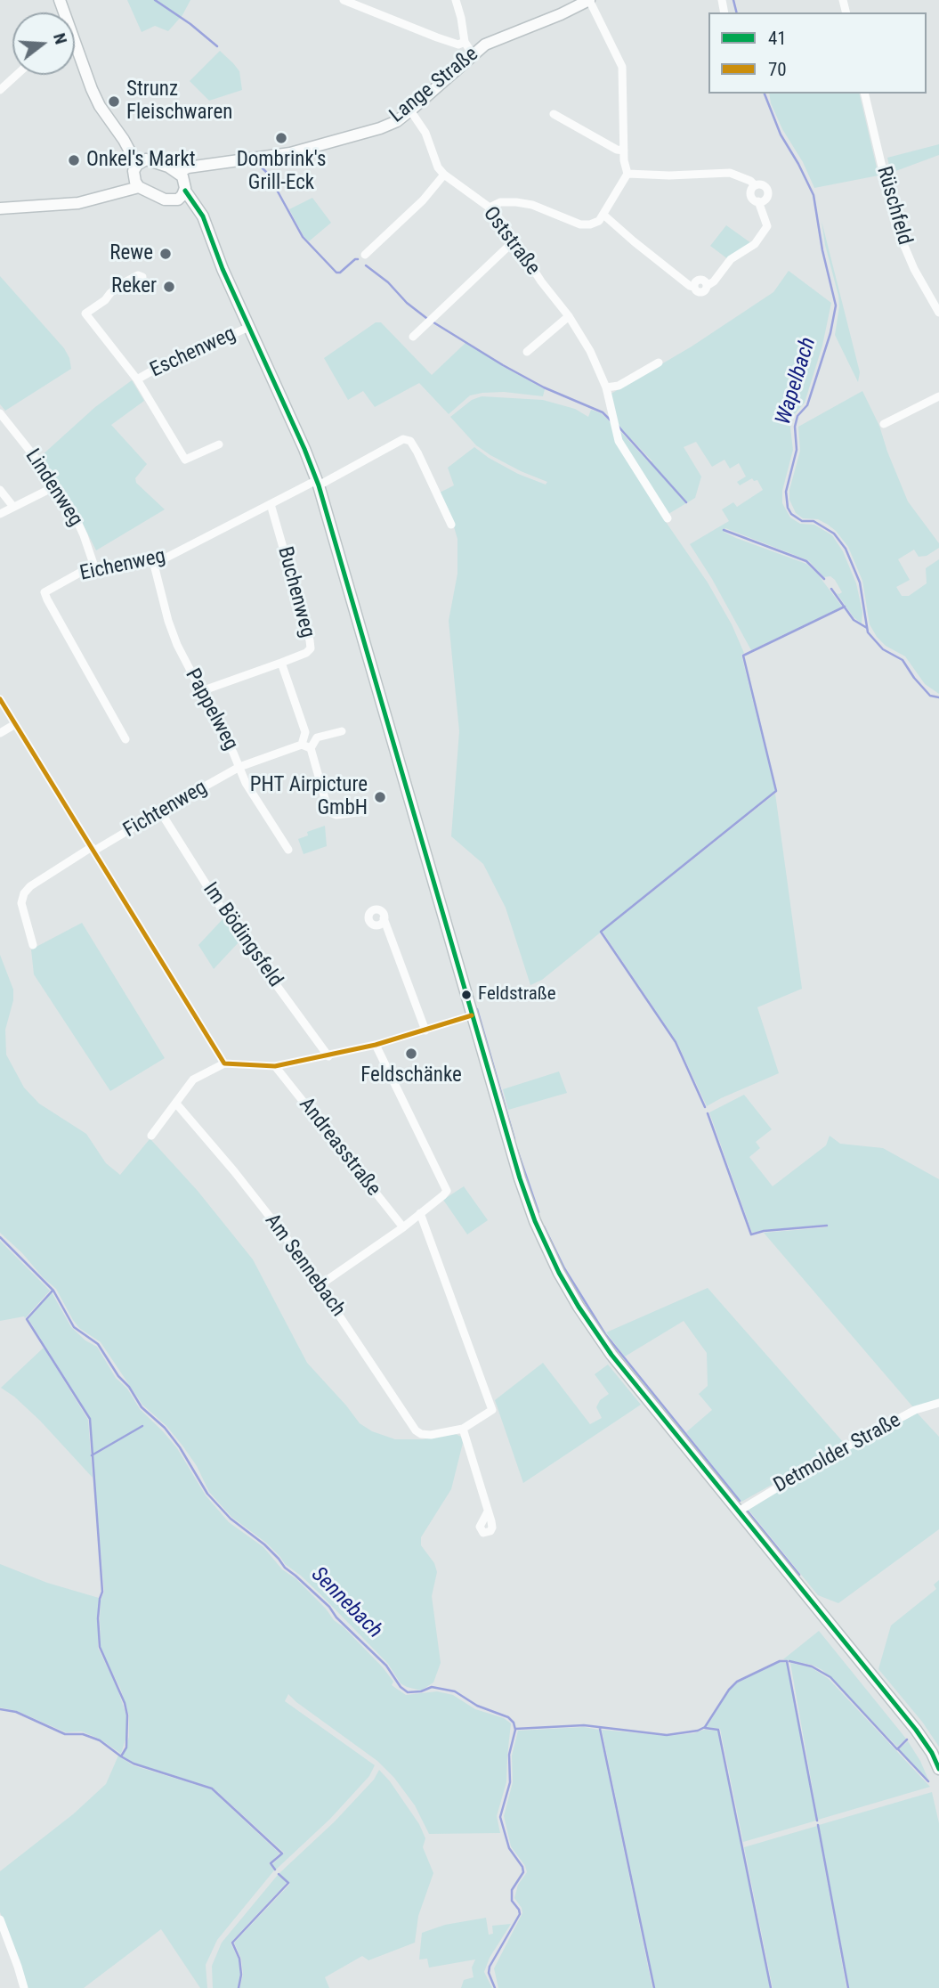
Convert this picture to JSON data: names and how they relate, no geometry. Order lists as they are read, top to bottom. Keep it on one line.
{"streets":{"main road":["Lange Straße"],"street":["Rüschfeld","Oststraße","Eschenweg","Lindenweg","Eichenweg","Buchenweg","Pappelweg","Fichtenweg","Im Bödingsfeld","Andreasstraße","Am Sennebach","Detmolder Straße"]},"crossings":[["Lange Straße","Oststraße"],["Lindenweg","Eichenweg"],["Eichenweg","Buchenweg"],["Eichenweg","Pappelweg"],["Buchenweg","Pappelweg"],["Buchenweg","Fichtenweg"],["Pappelweg","Fichtenweg"],["Fichtenweg","Im Bödingsfeld"]],"water":["Wapelbach","Sennebach"],"places":["Strunz Fleischwaren","Dombrink's Grill-Eck","Onkel's Markt","Rewe","Reker","PHT Airpicture GmbH","Feldstraße","Feldschänke"],"lines":["transit line 41","transit line 70"],"legend":["41","70"],"north":"right"}
